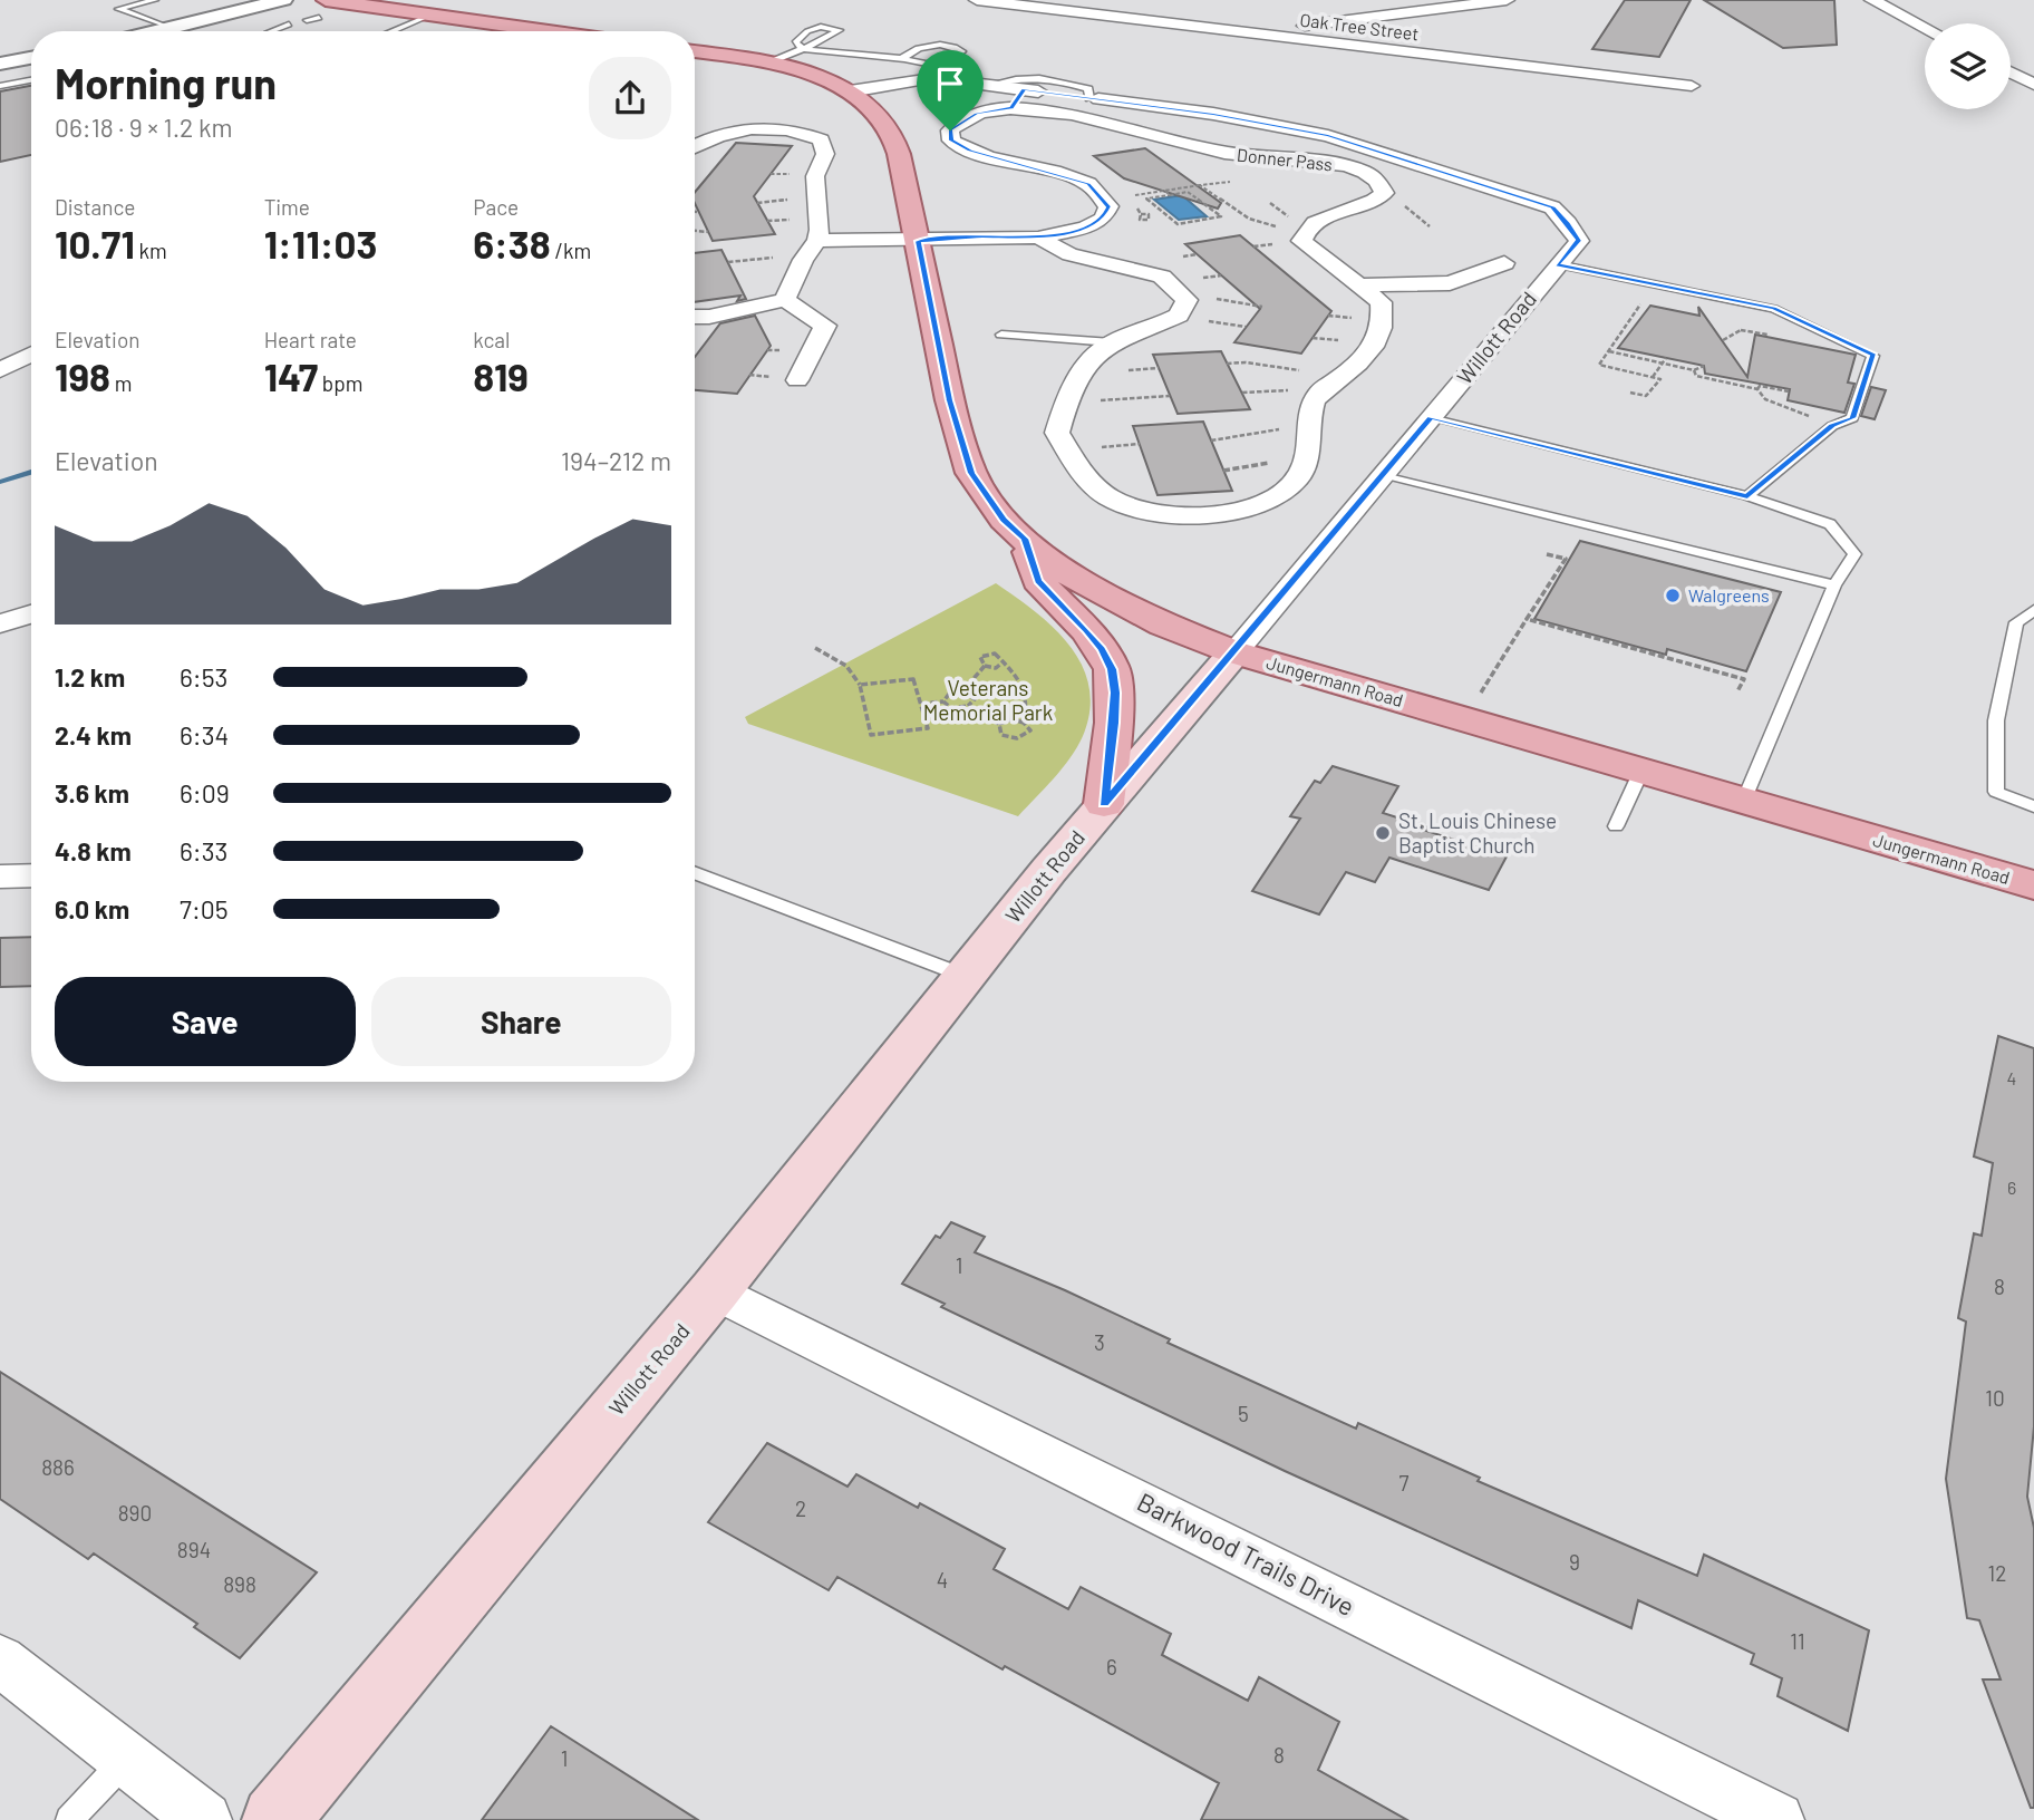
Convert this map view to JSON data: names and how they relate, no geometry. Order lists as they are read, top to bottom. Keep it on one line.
{"streets":{"main road":["Willott Road","Jungermann Road"],"street":["Oak Tree Street","Donner Pass","Barkwood Trails Drive"]},"crossings":[["Donner Pass","Jungermann Road"],["Willott Road","Jungermann Road"],["Willott Road","Barkwood Trails Drive"]],"parks":["Veterans Memorial Park"],"places":["Walgreens","St. Louis Chinese Baptist Church"],"house_numbers":["4","6","1","8","3","10","5","886","7","2","890","894","9","12","4","898","11","6","8","1"],"page":{"heading":["Morning run","06:18 · 9 × 1.2 km"],"stats":[["Distance","10.71 km"],["Time","1:11:03"],["Pace","6:38 /km"],["Elevation","198 m"],["Heart rate","147 bpm"],["kcal","819"]],"chart":["Elevation","194–212 m"],"list":[{"name":"1.2 km","note":"6:53"},{"name":"2.4 km","note":"6:34"},{"name":"3.6 km","note":"6:09"},{"name":"4.8 km","note":"6:33"},{"name":"6.0 km","note":"7:05"}],"buttons":["Save","Share"]}}
